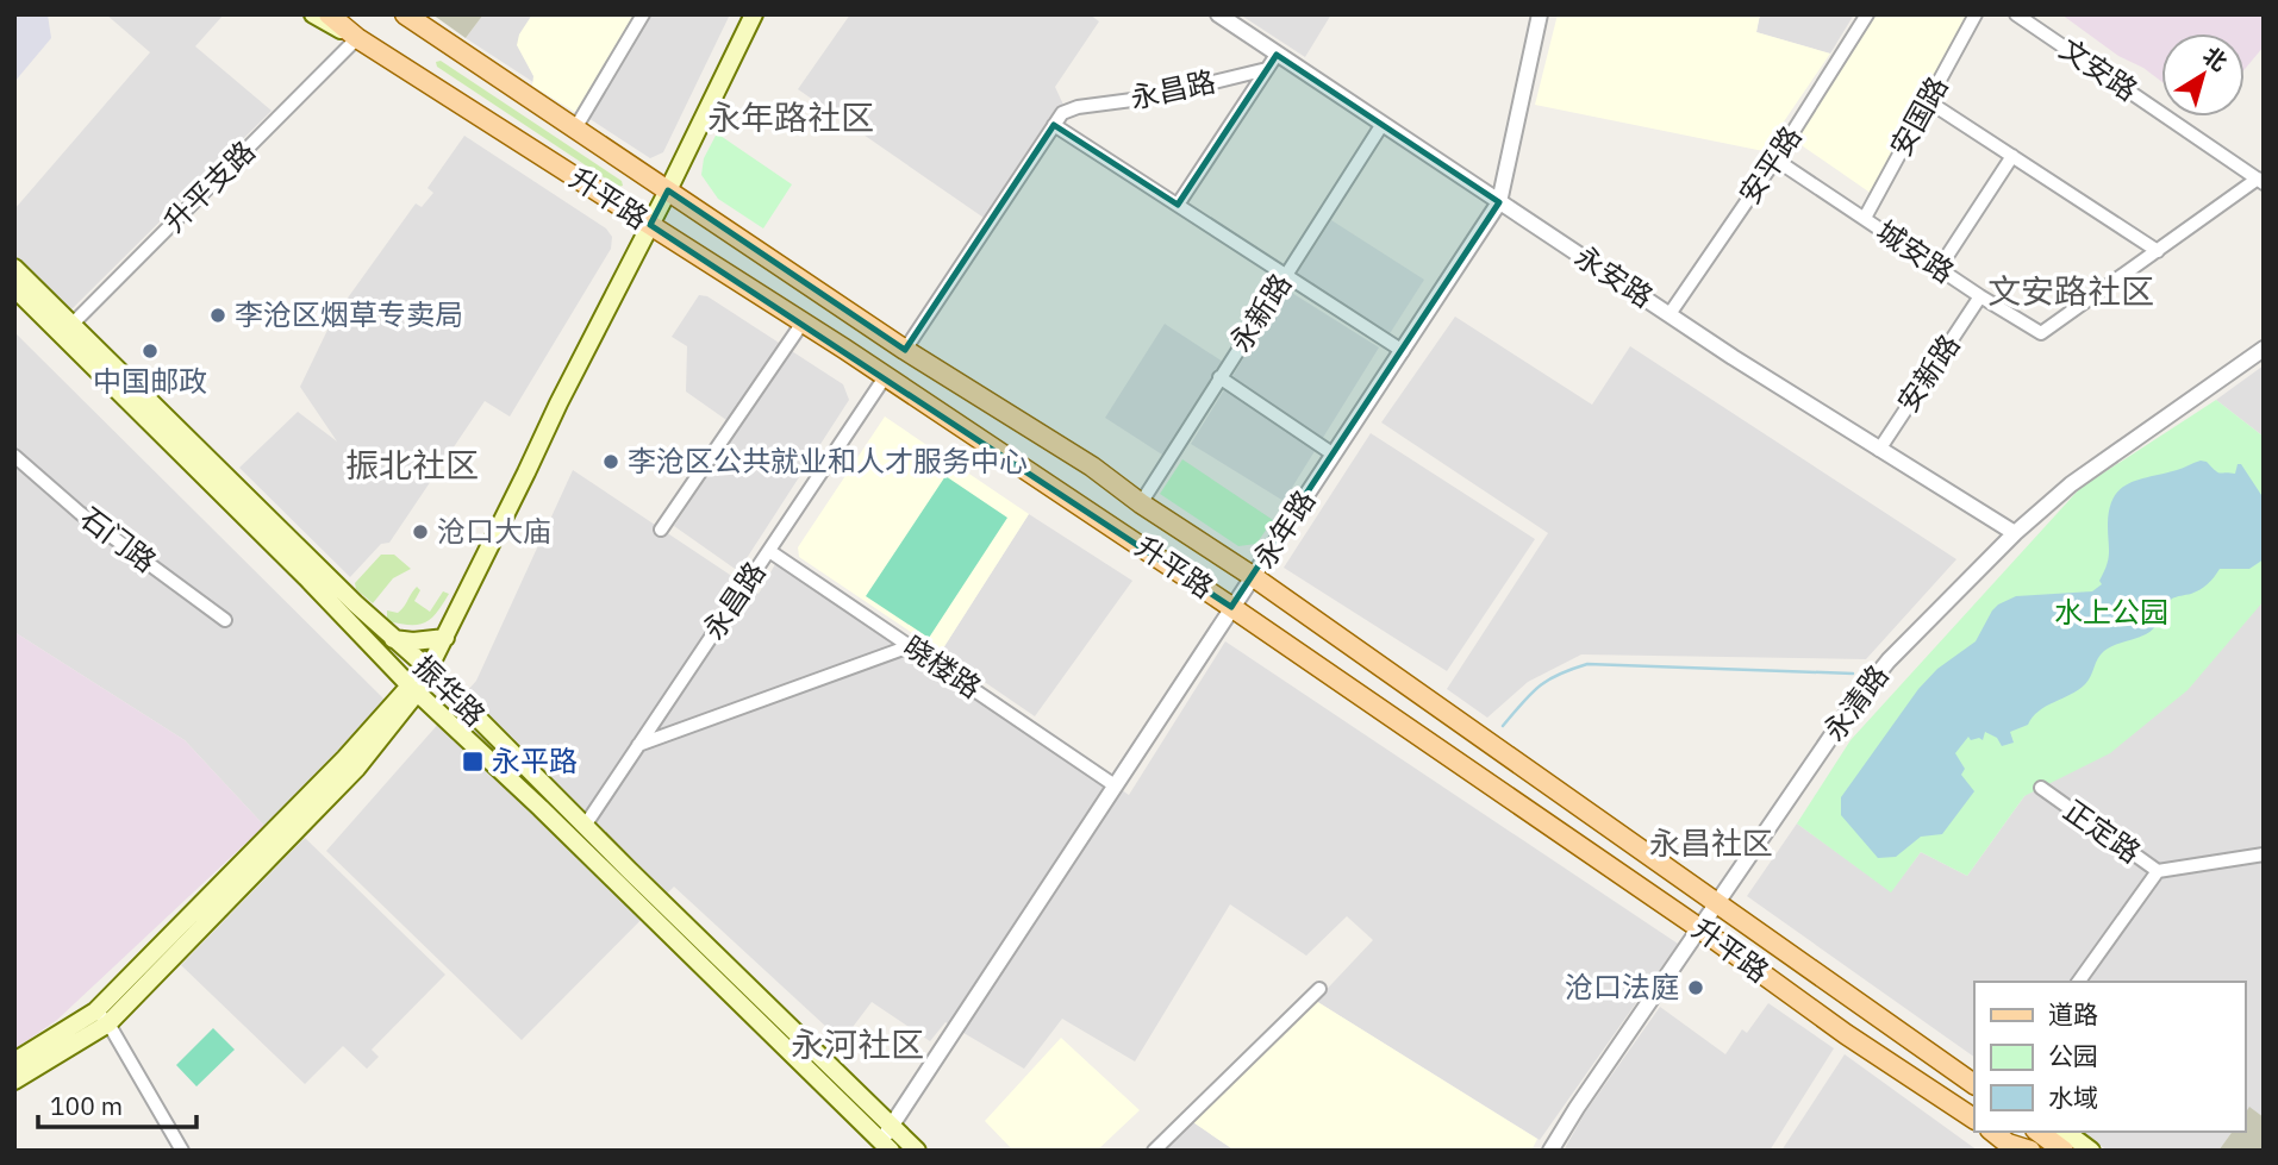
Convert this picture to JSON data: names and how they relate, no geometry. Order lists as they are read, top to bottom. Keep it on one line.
{"streets":{"main road":["升平路","振华路"],"street":["文安路","永昌路","安国路","安平路","升平支路","城安路","永安路","永新路","安新路","永年路","石门路","晓楼路","永清路","正定路"]},"crossings":[["文安路","城安路"],["永昌路","升平路"],["永昌路","晓楼路"],["永昌路","振华路"],["安国路","城安路"],["安平路","城安路"],["安平路","永安路"],["升平支路","升平路"],["升平支路","振华路"],["升平路","永新路"],["升平路","永年路"],["升平路","永清路"],["城安路","安新路"],["永安路","永新路"],["永安路","安新路"],["永安路","永年路"],["永安路","永清路"],["永年路","晓楼路"],["永年路","振华路"]],"districts":["永年路社区","文安路社区","振北社区","永昌社区","永河社区"],"parks":["水上公园"],"places":{"other":["李沧区烟草专卖局","中国邮政","李沧区公共就业和人才服务中心","沧口大庙","沧口法庭"],"transit":["永平路"]},"legend":["道路","公园","水域"],"scale_bar":"100 m","north":"top right"}
